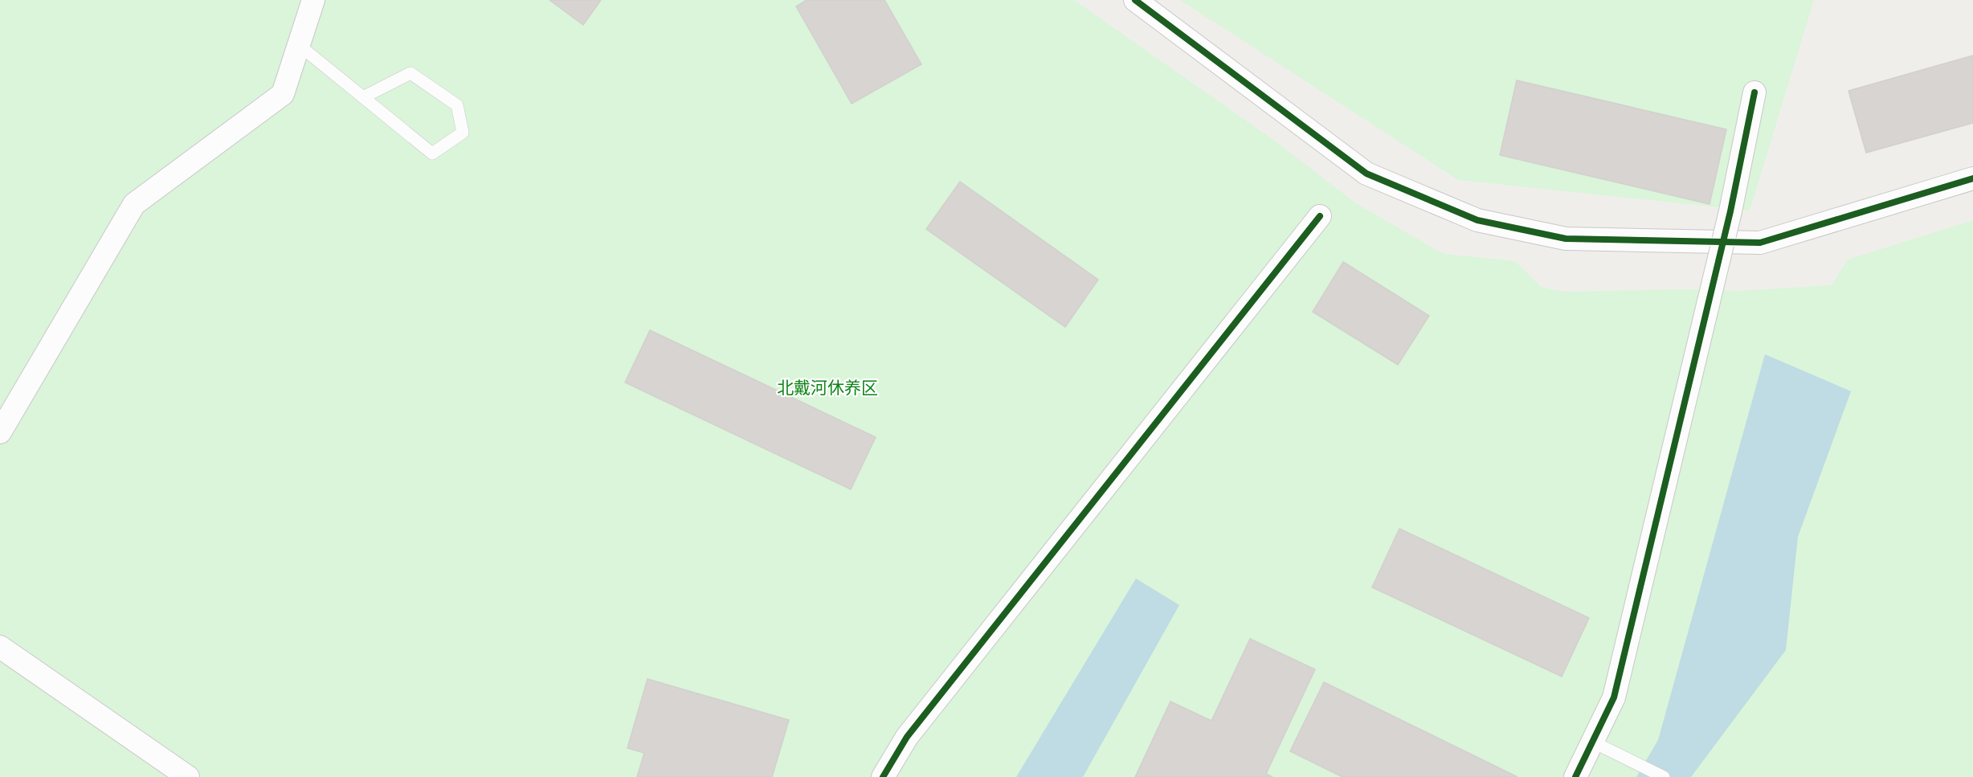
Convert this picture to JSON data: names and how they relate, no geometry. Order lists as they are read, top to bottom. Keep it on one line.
{"parks":["北戴河休养区"]}
